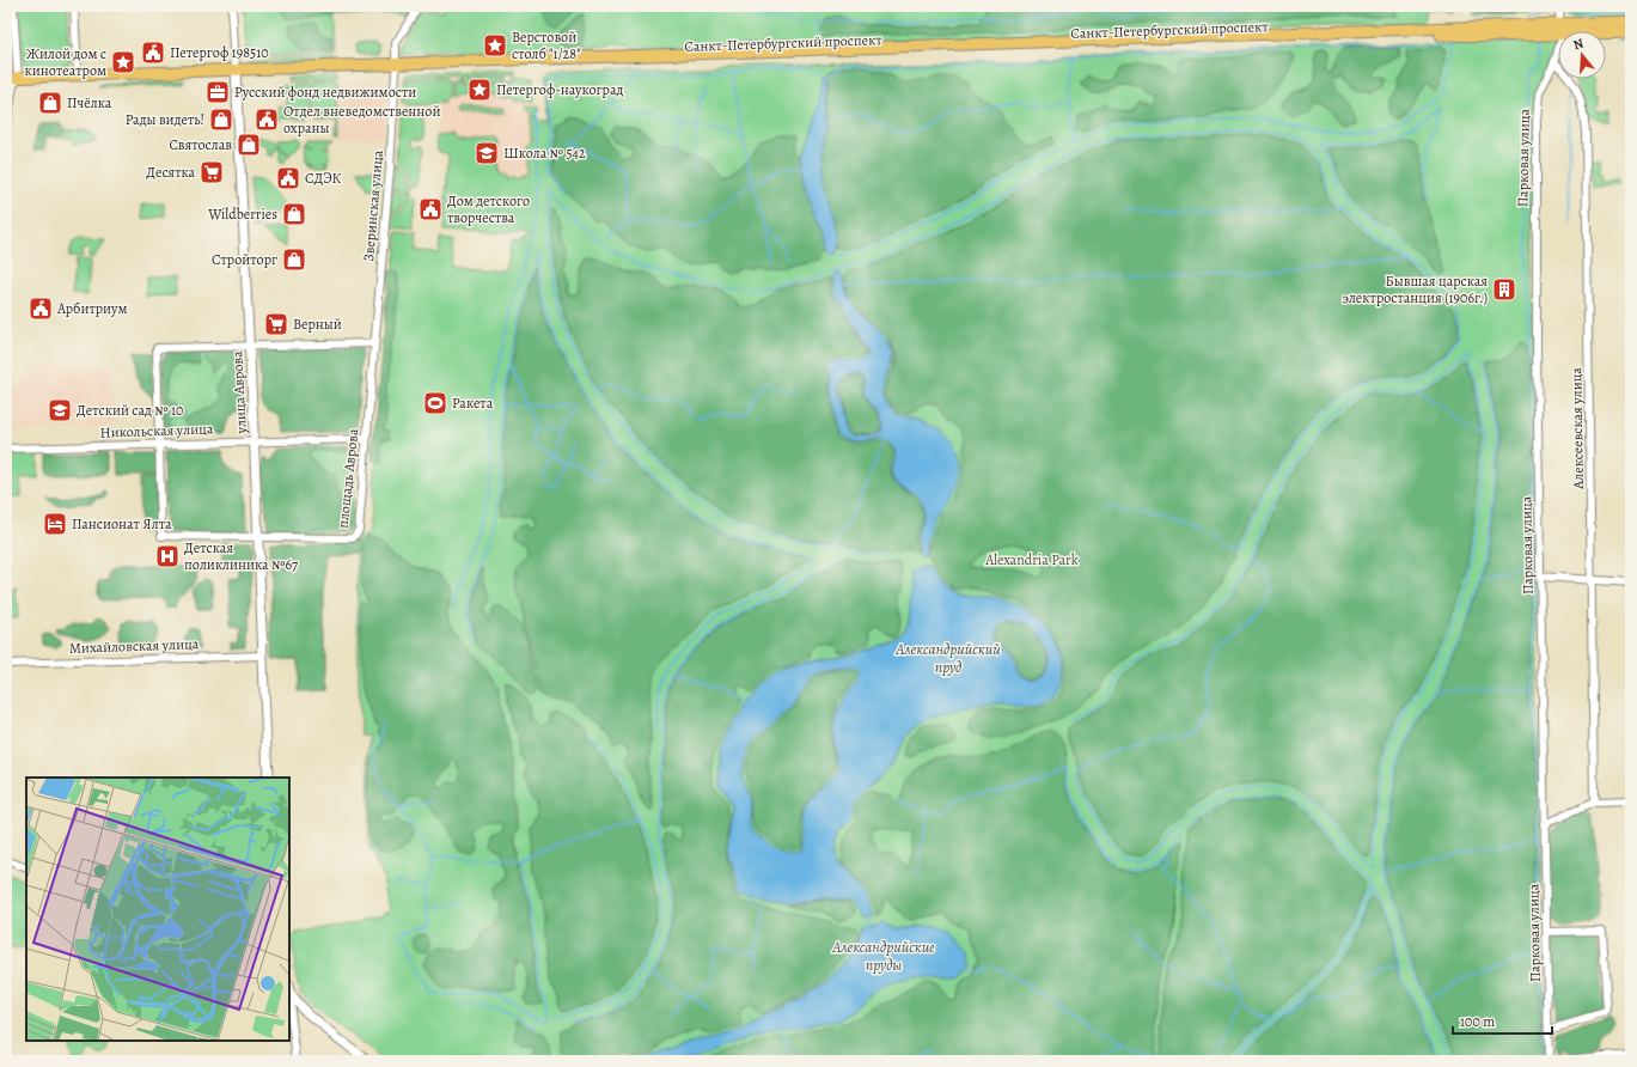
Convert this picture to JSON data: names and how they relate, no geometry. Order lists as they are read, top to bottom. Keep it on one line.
{"streets":{"main road":["Санкт-Петербургский проспект"],"street":["Парковая улица","Зверинская улица","улица Аврова","Алексеевская улица","Никольская улица","площадь Аврова","Михайловская улица"]},"crossings":[["Санкт-Петербургский проспект","Парковая улица"],["Санкт-Петербургский проспект","Зверинская улица"],["Санкт-Петербургский проспект","улица Аврова"],["Парковая улица","Алексеевская улица"],["Зверинская улица","площадь Аврова"],["улица Аврова","Никольская улица"],["улица Аврова","площадь Аврова"],["улица Аврова","Михайловская улица"],["Никольская улица","площадь Аврова"]],"water":["Александрийский пруд","Александрийские пруды"],"parks":["Alexandria Park"],"places":{"place":["Верстовой столб \"1/28\"","Жилой дом с кинотеатром","Петергоф-наукоград"],"public building":["Петергоф 198510","Отдел вневедомственной охраны","СДЭК","Дом детского творчества","Арбитриум"],"office":["Русский фонд недвижимости"],"shop":["Пчёлка","Рады видеть!","Святослав","Wildberries","Стройторг"],"school or university":["Школа № 542","Детский сад № 10"],"supermarket":["Десятка","Верный"],"building":["Бывшая царская электростанция (1906г.)"],"sports":["Ракета"],"hotel":["Пансионат Ялта"],"hospital":["Детская поликлиника №67"]},"scale_bar":"100 m","north":"top"}
